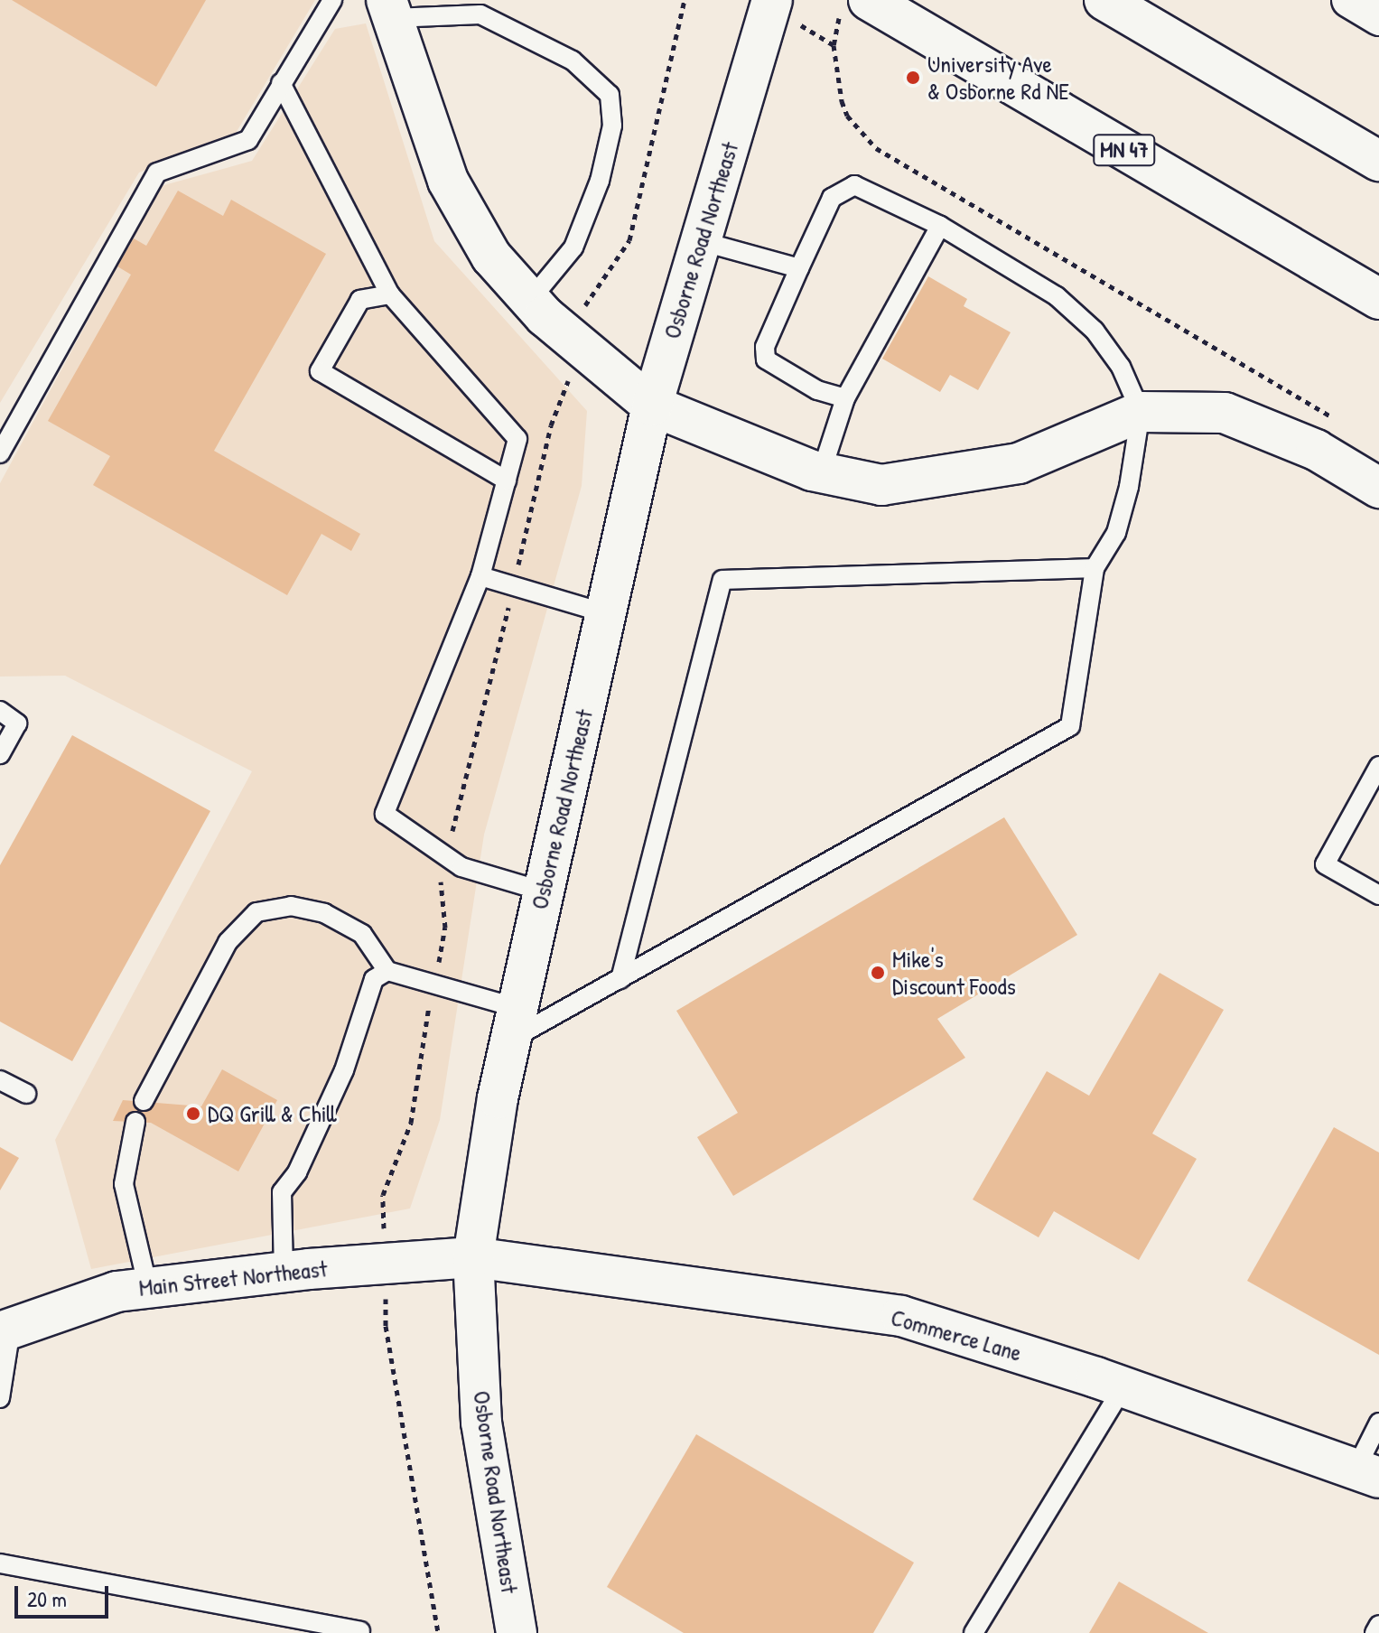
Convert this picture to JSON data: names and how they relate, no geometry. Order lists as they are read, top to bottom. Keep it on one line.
{"streets":{"street":["MN 47","Osborne Road Northeast","Main Street Northeast","Commerce Lane"]},"crossings":[["Osborne Road Northeast","Main Street Northeast"],["Osborne Road Northeast","Commerce Lane"],["Main Street Northeast","Commerce Lane"]],"places":["University Ave & Osborne Rd NE","Mike's Discount Foods","DQ Grill & Chill"],"scale_bar":"20 m"}
